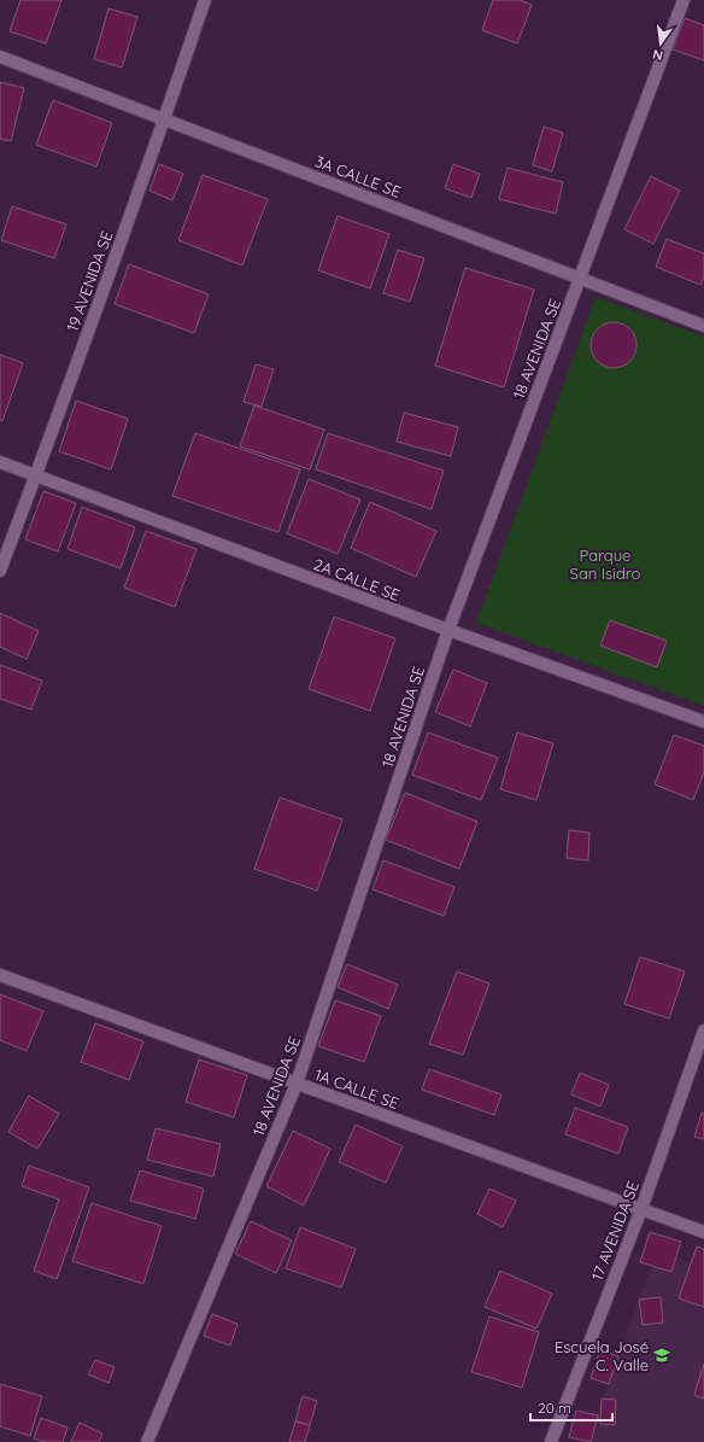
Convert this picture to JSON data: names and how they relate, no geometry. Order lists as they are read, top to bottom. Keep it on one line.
{"streets":{"street":["3A CALLE SE","19 AVENIDA SE","18 AVENIDA SE","2A CALLE SE","1A CALLE SE","17 AVENIDA SE"]},"crossings":[["3A CALLE SE","19 AVENIDA SE"],["3A CALLE SE","18 AVENIDA SE"],["19 AVENIDA SE","2A CALLE SE"],["18 AVENIDA SE","2A CALLE SE"],["18 AVENIDA SE","1A CALLE SE"],["1A CALLE SE","17 AVENIDA SE"]],"parks":["Parque San Isidro"],"places":{"school or university":["Escuela José C. Valle"]},"scale_bar":"20 m","north":"bottom"}
